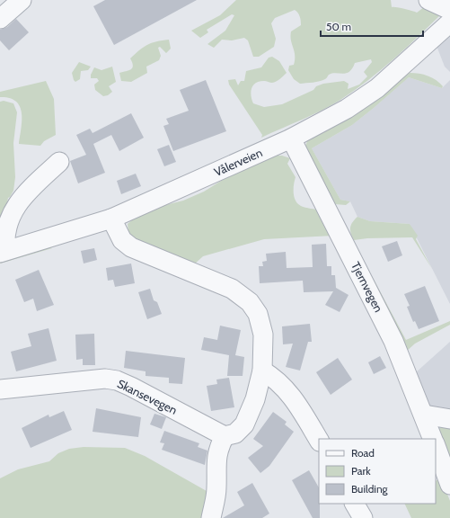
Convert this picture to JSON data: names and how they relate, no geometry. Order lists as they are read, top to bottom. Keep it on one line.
{"streets":{"street":["Vålerveien","Tjernvegen","Skansevegen"]},"crossings":[["Vålerveien","Tjernvegen"]],"legend":["Road","Park","Building"],"scale_bar":"50 m"}
